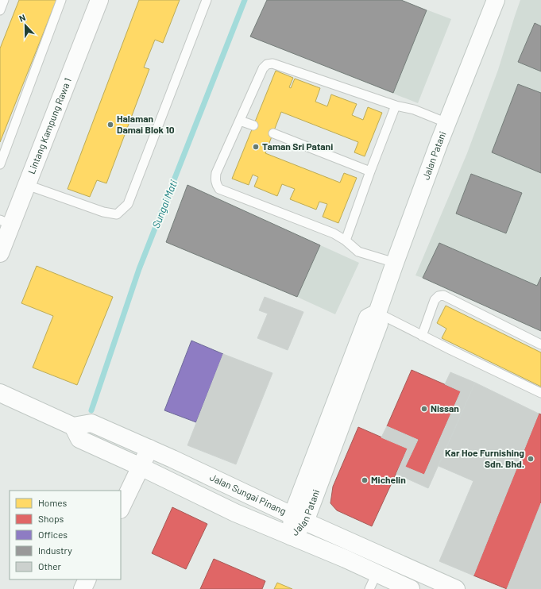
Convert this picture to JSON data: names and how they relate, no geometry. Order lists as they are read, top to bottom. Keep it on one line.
{"streets":{"main road":["Lintang Kampung Rawa 1","Jalan Patani","Jalan Sungai Pinang"]},"crossings":[["Jalan Patani","Jalan Sungai Pinang"]],"water":["Sungai Mati"],"places":["Halaman Damai Blok 10","Taman Sri Patani","Nissan","Kar Hoe Furnishing Sdn. Bhd.","Michelin"],"legend":["Homes","Shops","Offices","Industry","Other"],"north":"top"}
